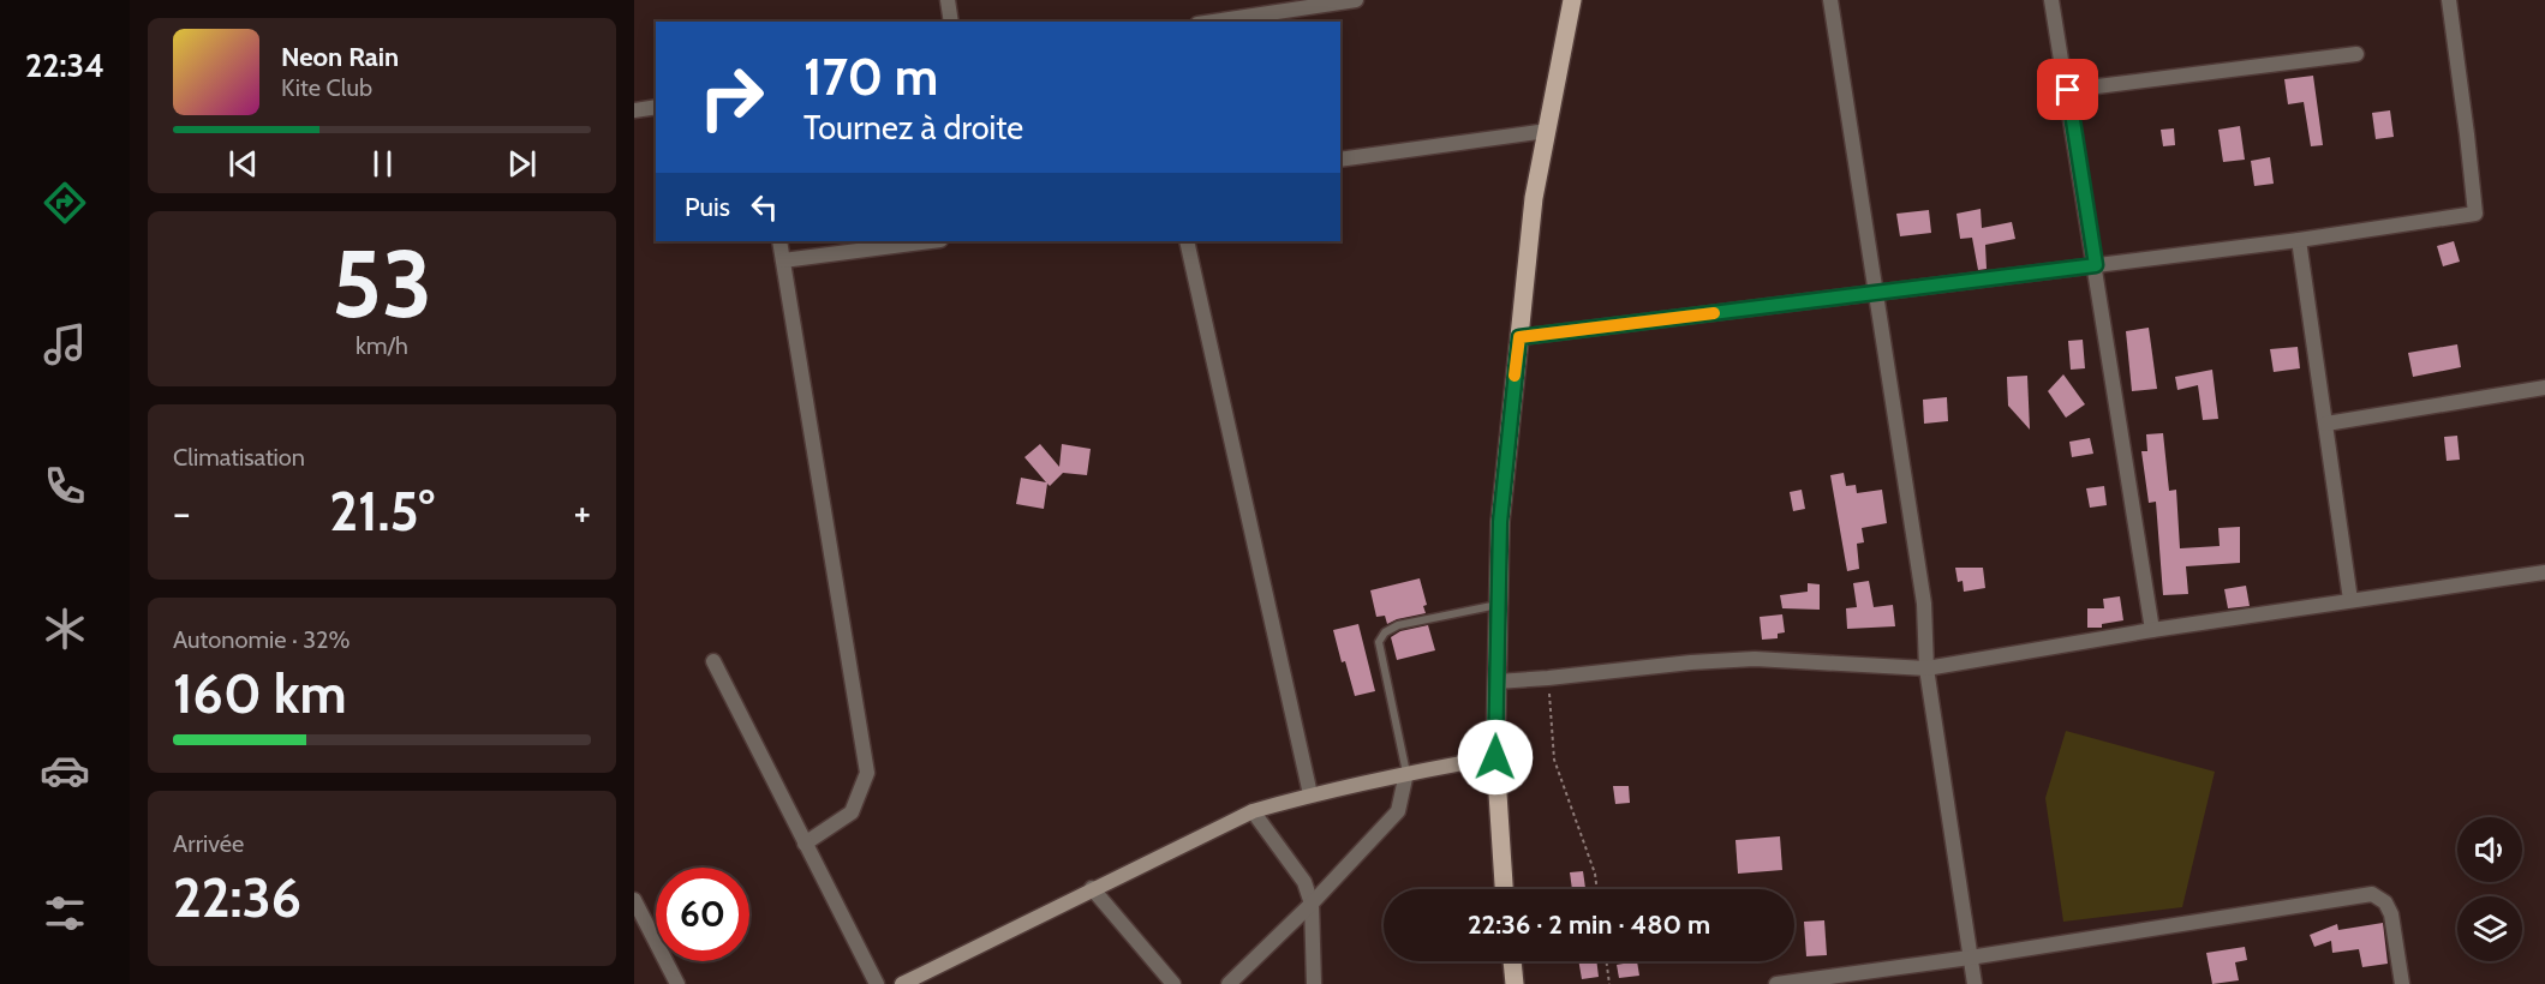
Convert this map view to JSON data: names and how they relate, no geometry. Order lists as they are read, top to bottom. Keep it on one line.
{"page":{"tabs":"22:34","turn":["170 m","Tournez à droite"],"song":["Neon Rain","Kite Club"],"then":"Puis","tile":[["53","km/h"],"Climatisation",["Autonomie · 32%","160 km"],["Arrivée","22:36"]],"heat":["−","21.5°","+"],"limit":"60","trip":"22:36 · 2 min · 480 m"}}
